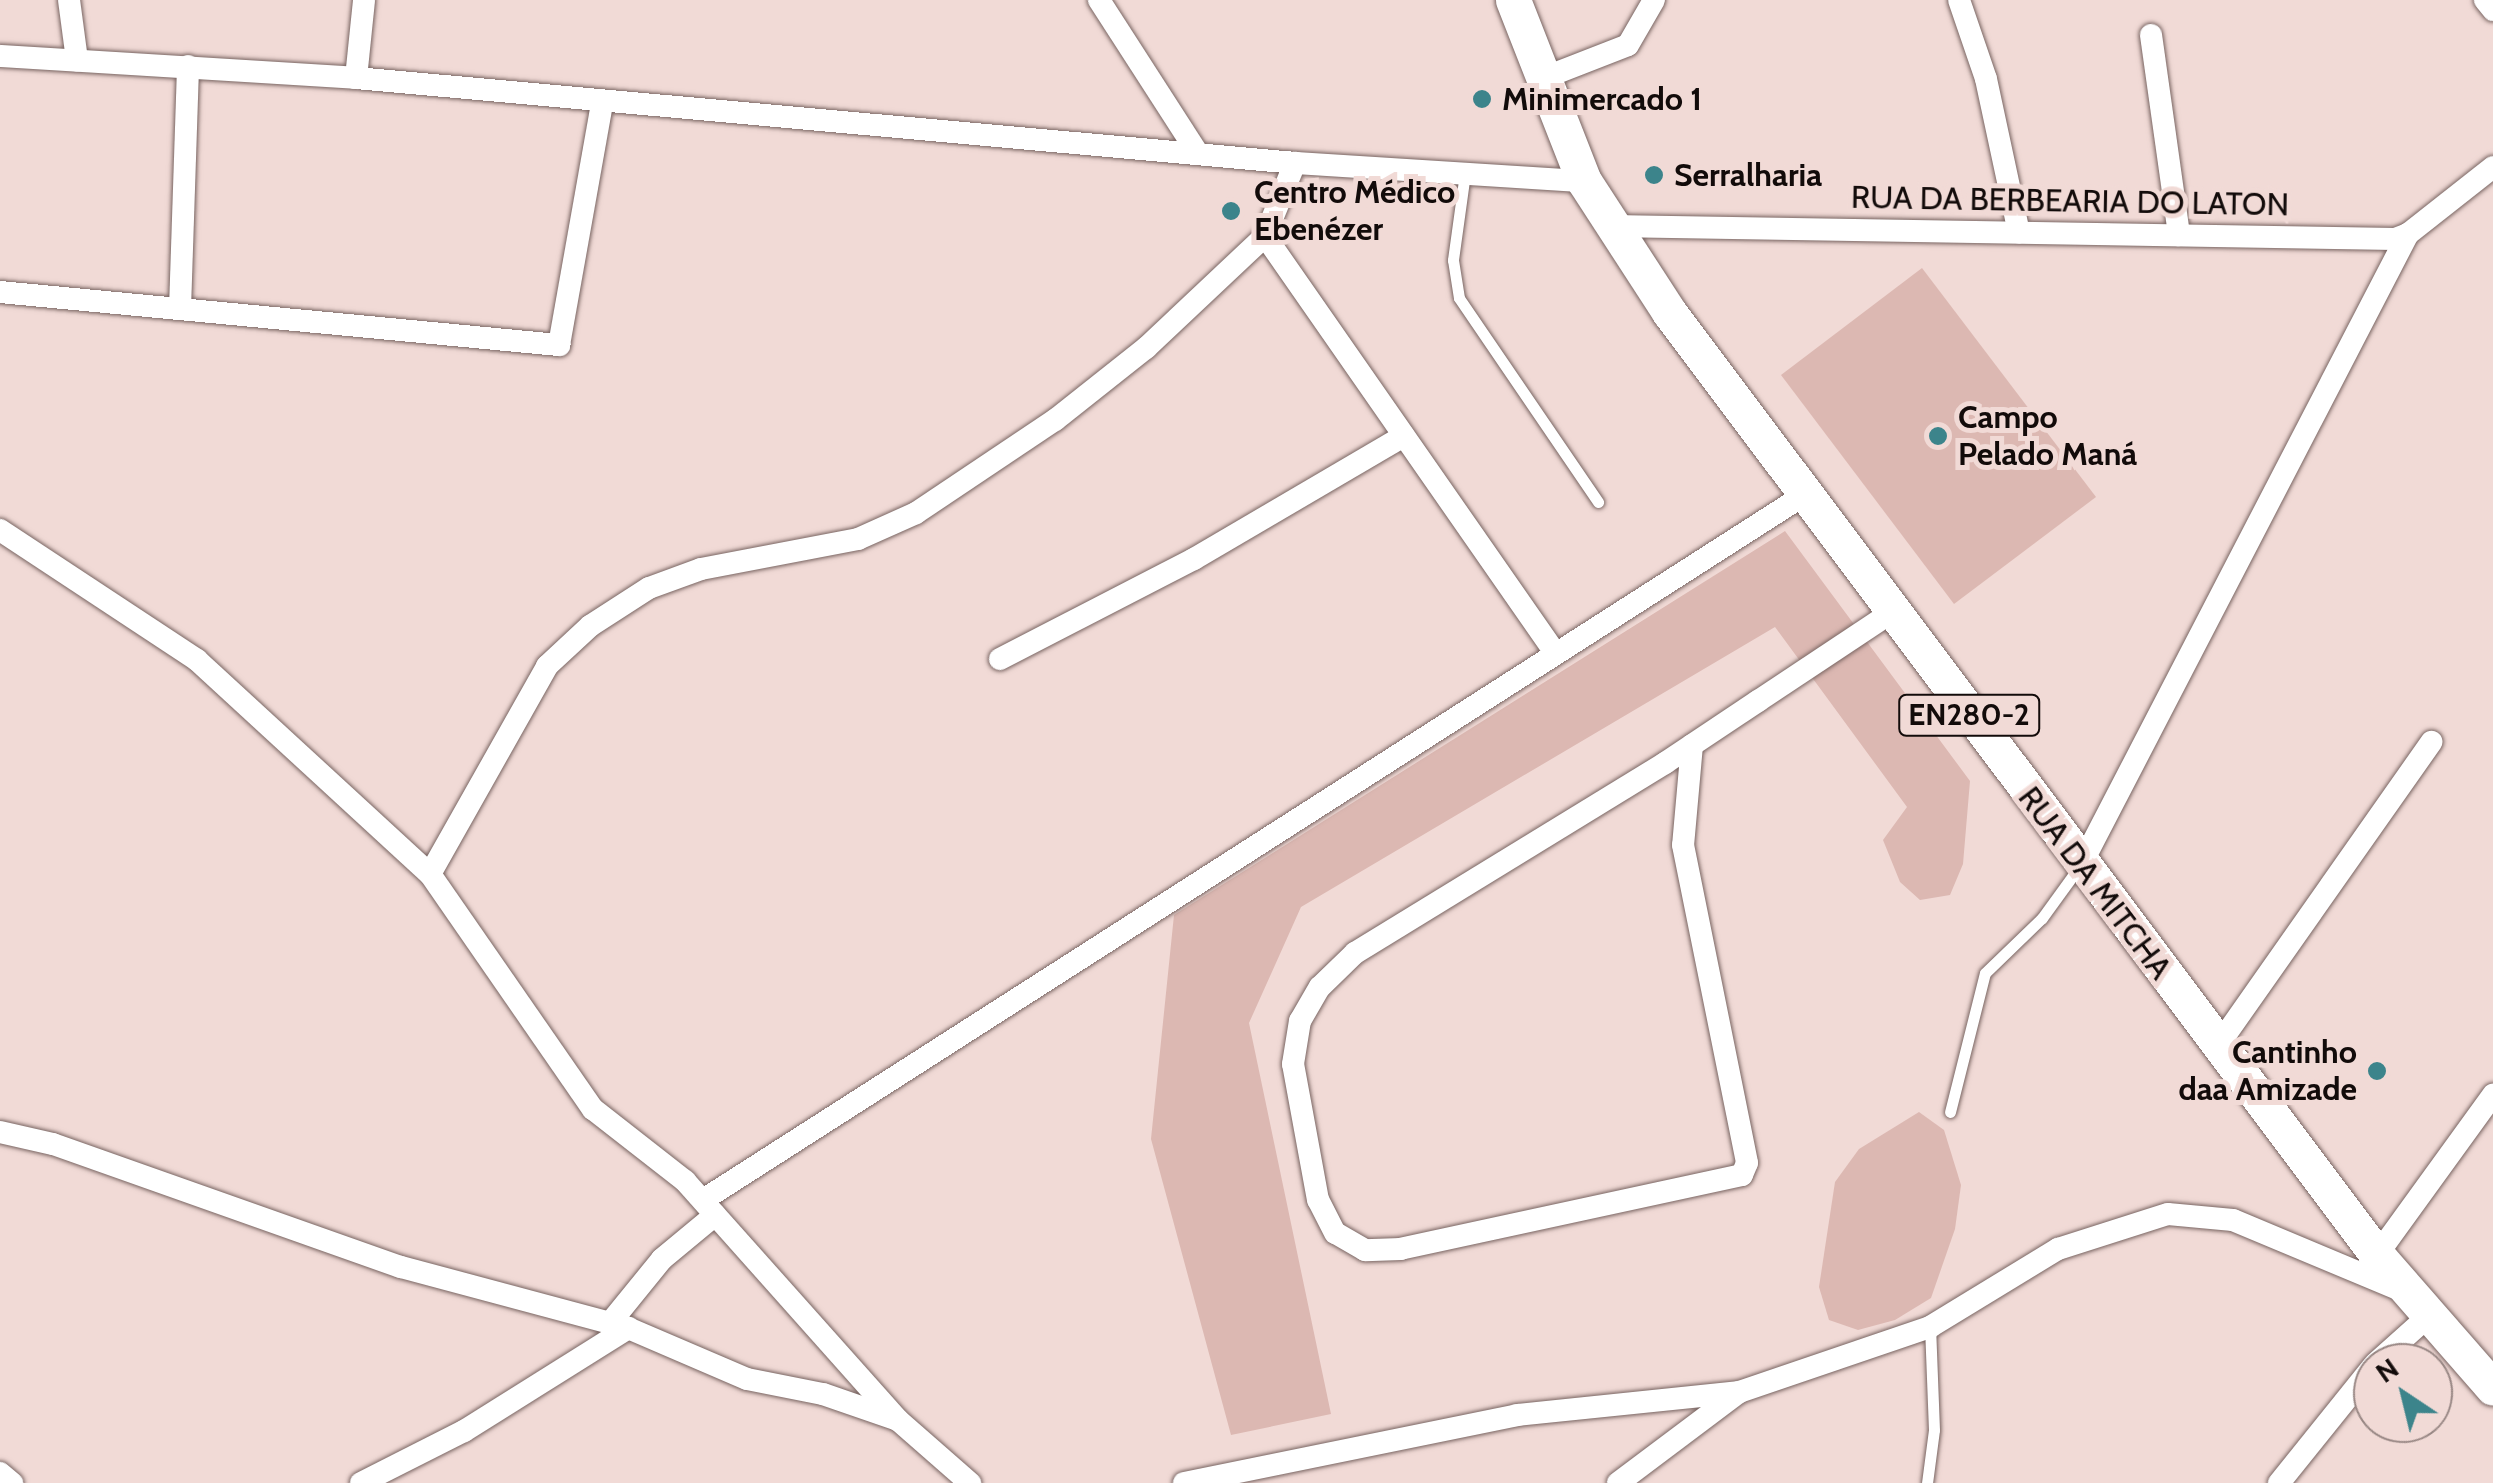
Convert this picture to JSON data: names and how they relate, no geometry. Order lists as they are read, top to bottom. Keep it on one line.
{"streets":{"main road":["EN280-2","RUA DA MITCHA"],"street":["RUA DA BERBEARIA DO LATON"]},"crossings":[["RUA DA BERBEARIA DO LATON","RUA DA MITCHA"]],"places":["Minimercado 1","Serralharia","Centro Médico Ebenézer","Campo Pelado Maná","Cantinho daa Amizade"],"north":"top left"}
